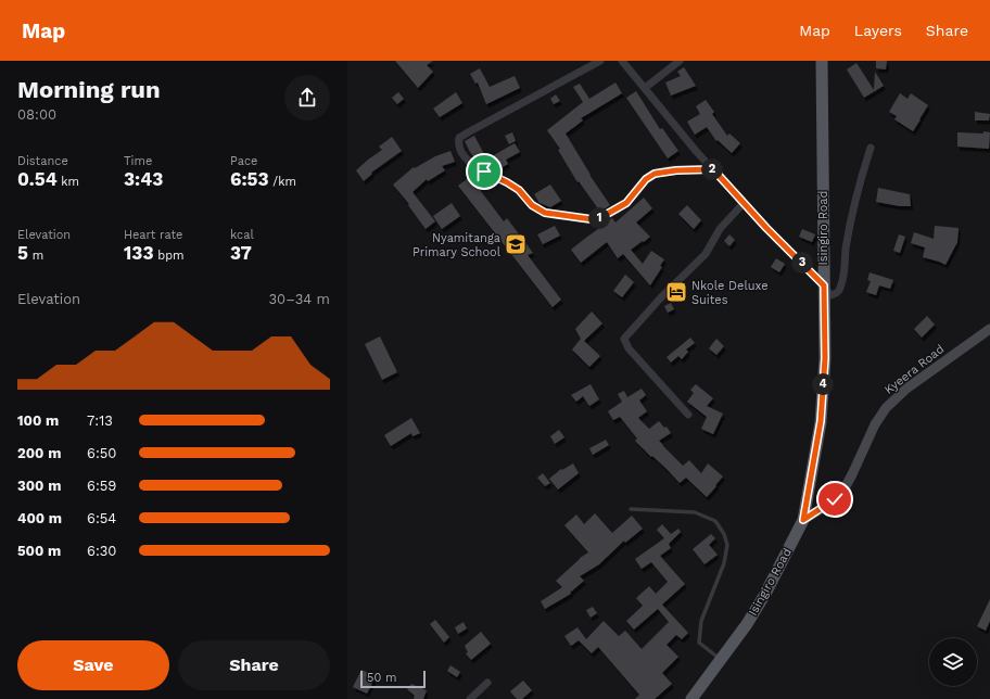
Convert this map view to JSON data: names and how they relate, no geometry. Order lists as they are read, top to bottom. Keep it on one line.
{"streets":{"main road":["Isingiro Road","Kyeera Road"]},"crossings":[["Isingiro Road","Kyeera Road"]],"places":{"school or university":["Nyamitanga Primary School"],"hotel":["Nkole Deluxe Suites"]},"scale_bar":"50 m","page":{"header":"Map","nav":["Map","Layers","Share"],"heading":["Morning run","08:00"],"stats":[["Distance","0.54 km"],["Time","3:43"],["Pace","6:53 /km"],["Elevation","5 m"],["Heart rate","133 bpm"],["kcal","37"]],"pins":["2","1","3","4"],"chart":["Elevation","30–34 m"],"list":[{"name":"100 m","note":"7:13"},{"name":"200 m","note":"6:50"},{"name":"300 m","note":"6:59"},{"name":"400 m","note":"6:54"},{"name":"500 m","note":"6:30"}],"buttons":["Save","Share"],"scale":"50 m"}}
